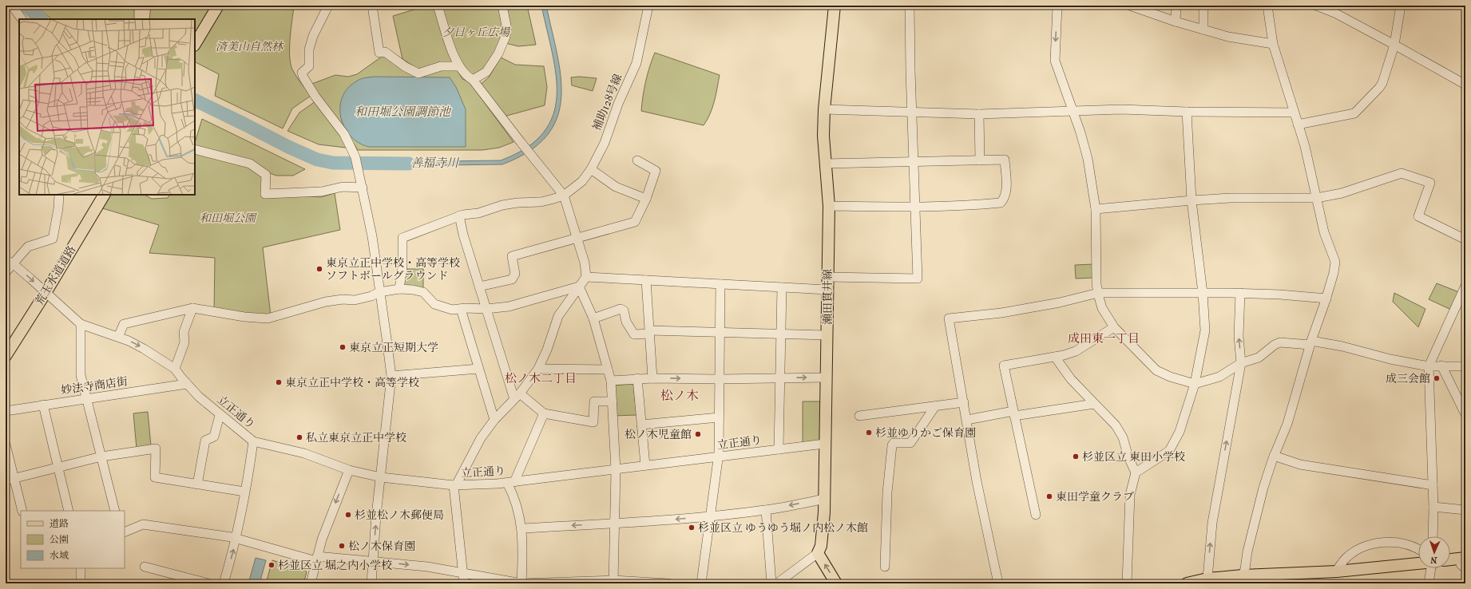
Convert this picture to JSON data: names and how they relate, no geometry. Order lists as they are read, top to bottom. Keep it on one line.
{"streets":{"main road":["荒玉水道道路","瀬田貫井線"],"street":["補助128号線","妙法寺商店街","立正通り"]},"crossings":[["瀬田貫井線","立正通り"],["妙法寺商店街","立正通り"]],"districts":["成田東一丁目","松ノ木二丁目","松ノ木"],"water":["和田堀公園調節池","善福寺川"],"parks":["夕日ヶ丘広場","済美山自然林","和田堀公園"],"places":["東京立正中学校・高等学校 ソフトボールグラウンド","東京立正短期大学","成三会館","東京立正中学校・高等学校","杉並ゆりかご保育園","松ノ木児童館","私立東京立正中学校","杉並区立 東田小学校","東田学童クラブ","杉並松ノ木郵便局","杉並区立 ゆうゆう堀ノ内松ノ木館","松ノ木保育園","杉並区立 堀之内小学校"],"legend":["道路","公園","水域"],"north":"bottom"}
